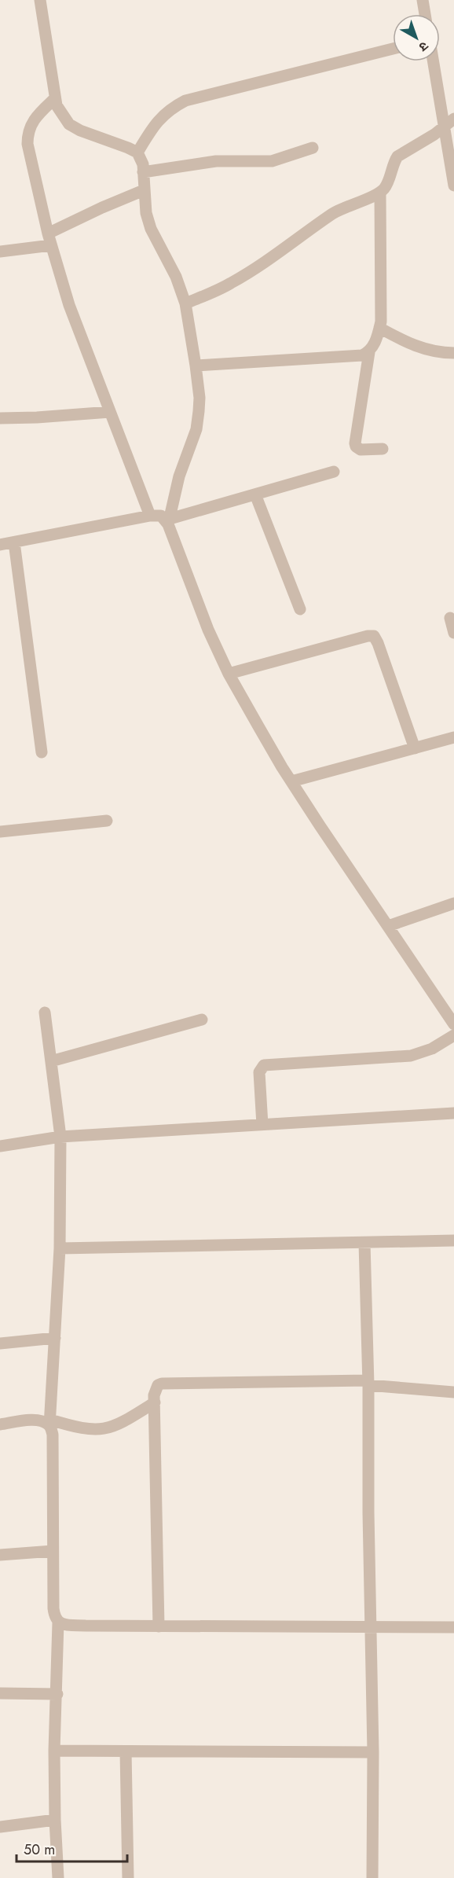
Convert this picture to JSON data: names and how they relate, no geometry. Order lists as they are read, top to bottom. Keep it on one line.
{"scale_bar":"50 m","north":"bottom right"}
